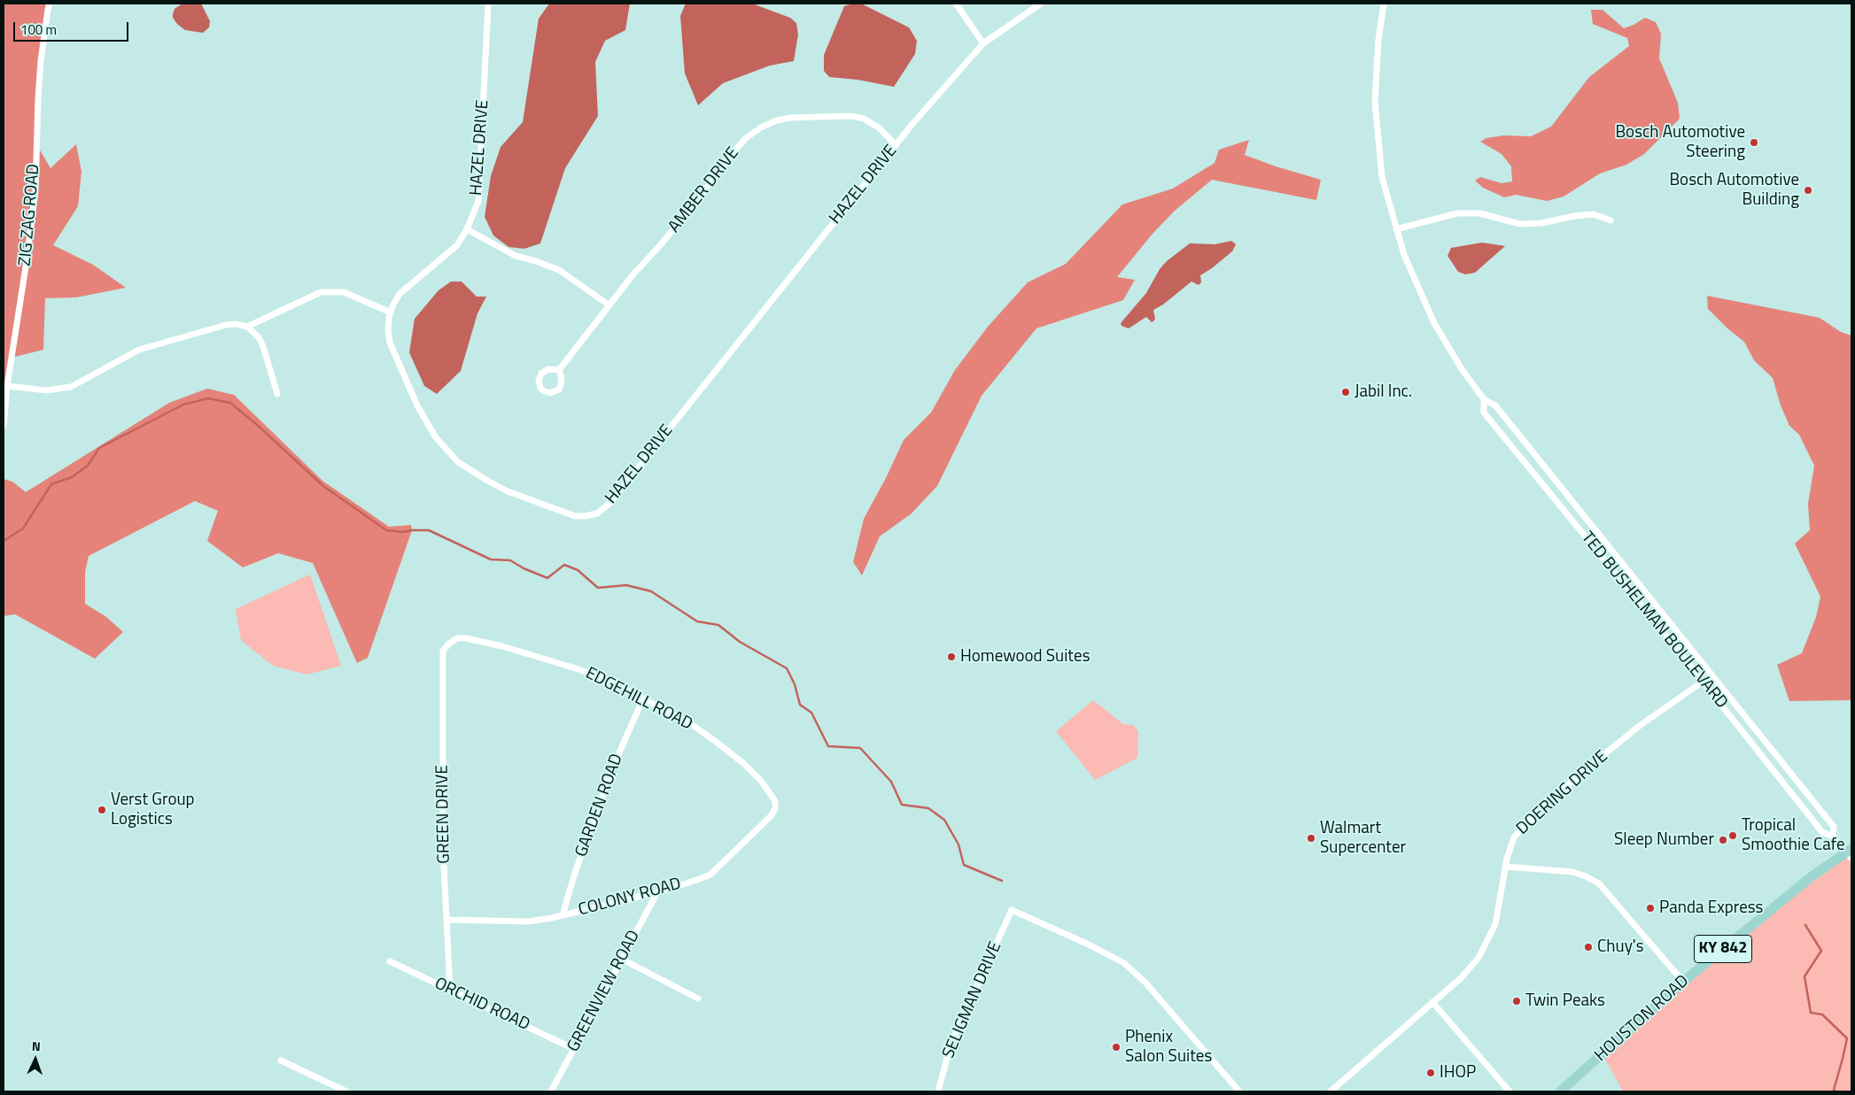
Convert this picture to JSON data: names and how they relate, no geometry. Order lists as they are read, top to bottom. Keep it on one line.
{"streets":{"main road":["KY 842","HOUSTON ROAD"],"street":["HAZEL DRIVE","AMBER DRIVE","ZIG ZAG ROAD","TED BUSHELMAN BOULEVARD","EDGEHILL ROAD","DOERING DRIVE","GARDEN ROAD","GREEN DRIVE","COLONY ROAD","GREENVIEW ROAD","SELIGMAN DRIVE","ORCHID ROAD"]},"crossings":[["HAZEL DRIVE","AMBER DRIVE"],["TED BUSHELMAN BOULEVARD","DOERING DRIVE"],["TED BUSHELMAN BOULEVARD","HOUSTON ROAD"],["EDGEHILL ROAD","GARDEN ROAD"],["EDGEHILL ROAD","GREEN DRIVE"],["EDGEHILL ROAD","COLONY ROAD"],["GARDEN ROAD","COLONY ROAD"],["GREEN DRIVE","COLONY ROAD"],["GREEN DRIVE","ORCHID ROAD"],["COLONY ROAD","GREENVIEW ROAD"],["GREENVIEW ROAD","ORCHID ROAD"]],"places":["Bosch Automotive Steering","Bosch Automotive Building","Jabil Inc.","Homewood Suites","Verst Group Logistics","Tropical Smoothie Cafe","Walmart Supercenter","Sleep Number","Panda Express","Chuy's","Twin Peaks","Phenix Salon Suites","IHOP"],"scale_bar":"100 m","north":"top"}
